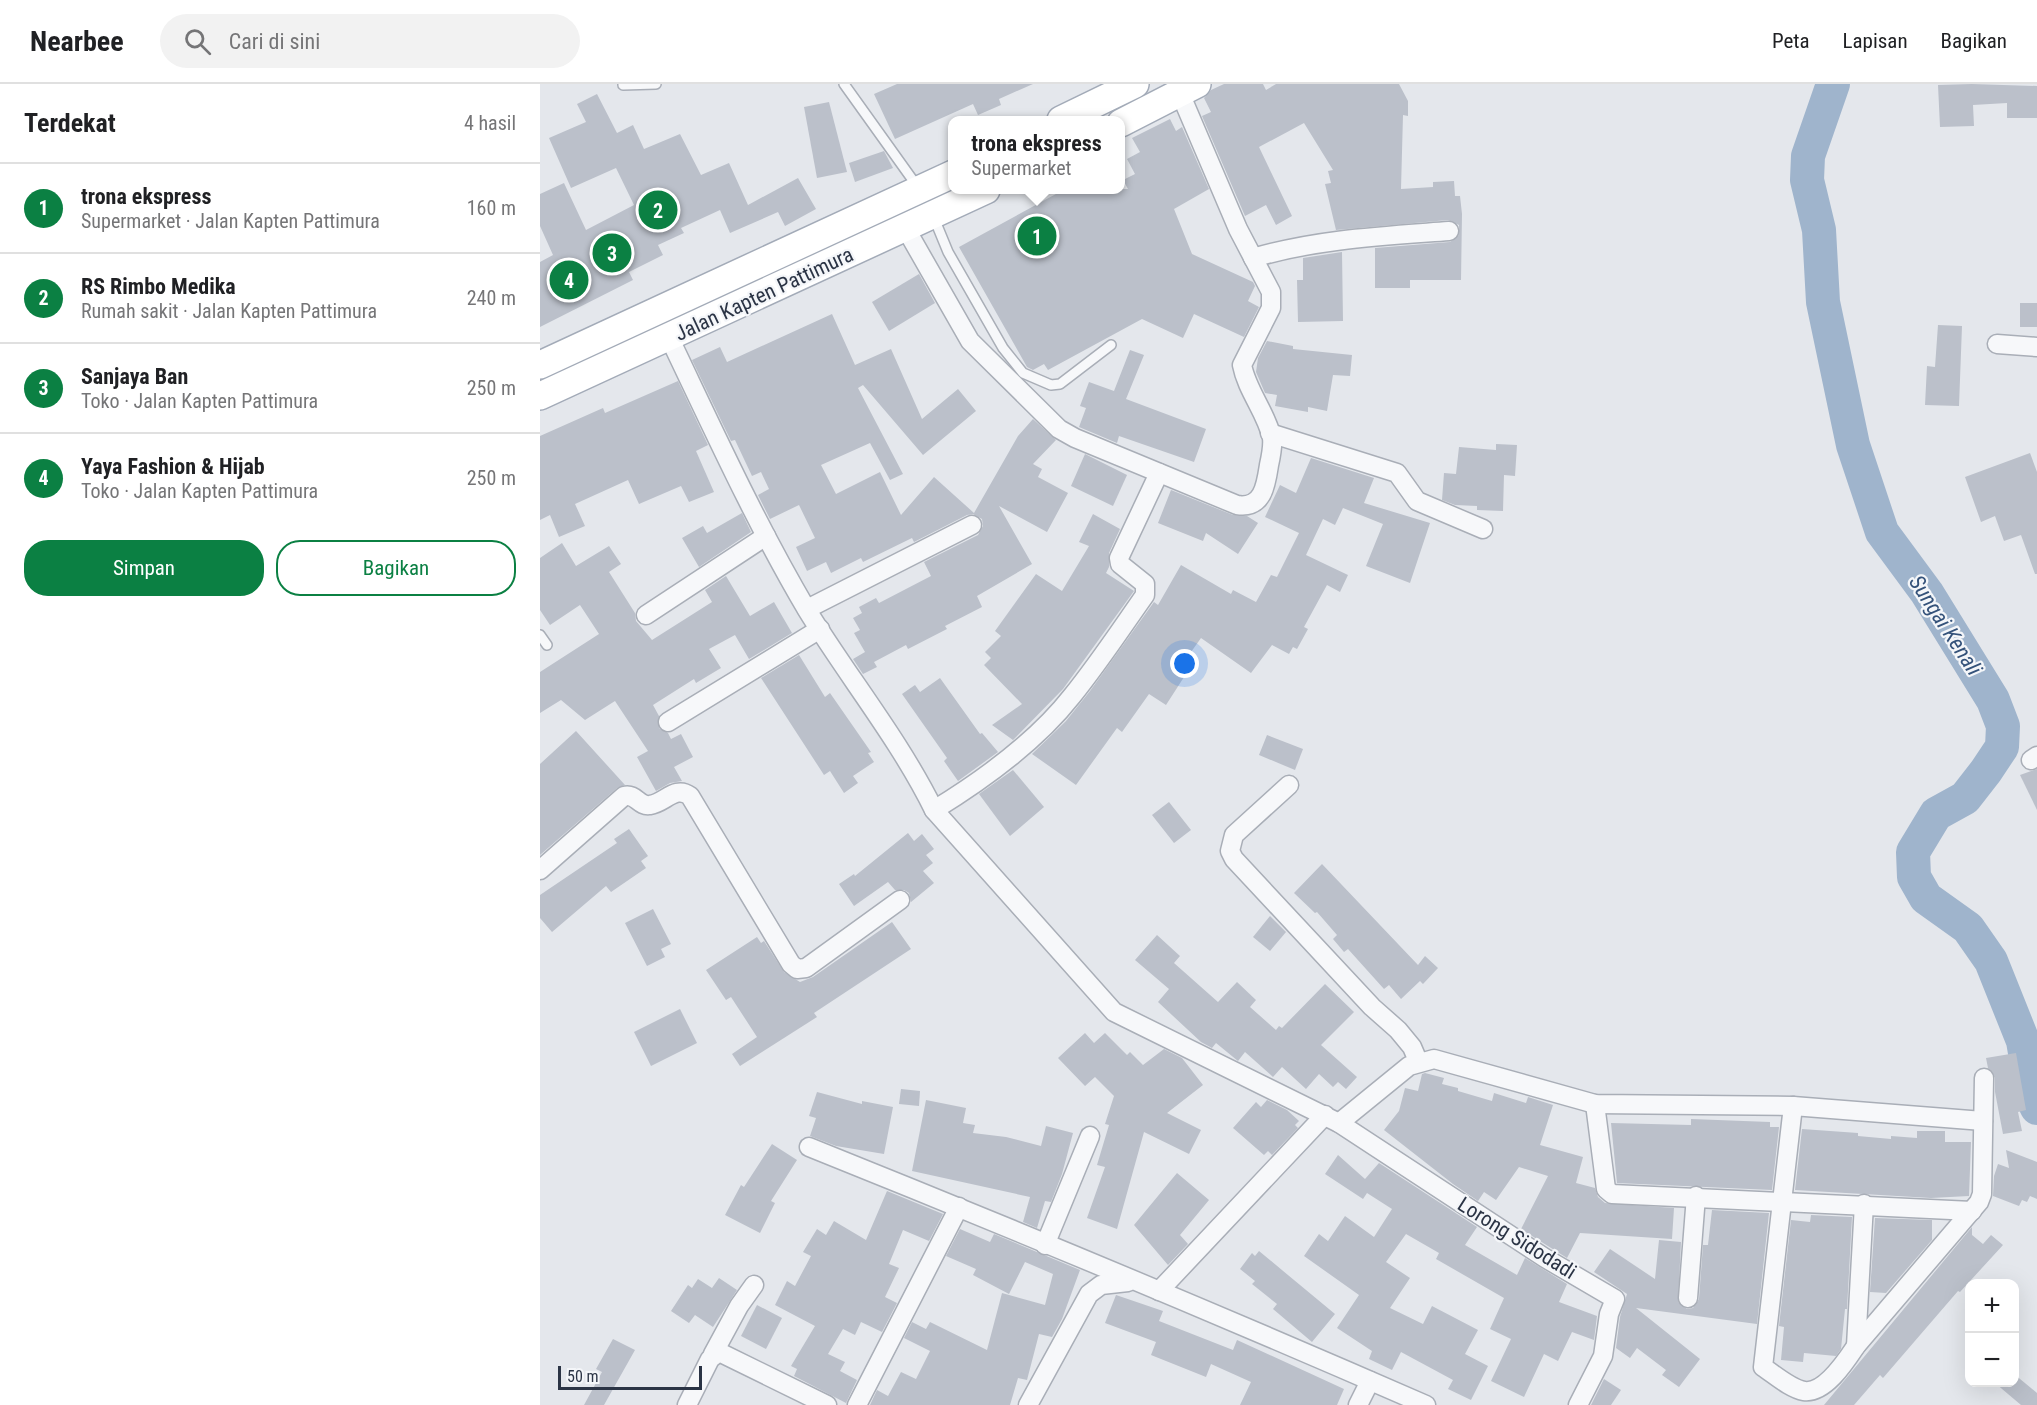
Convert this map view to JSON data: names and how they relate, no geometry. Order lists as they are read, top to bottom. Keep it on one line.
{"streets":{"main road":["Jalan Kapten Pattimura"],"street":["Lorong Sidodadi"]},"water":["Sungai Kenali"],"scale_bar":"50 m","page":{"header":"Nearbee","search":"Cari di sini","nav":["Peta","Lapisan","Bagikan"],"heading":["Terdekat","4 hasil"],"popup":["trona ekspress","Supermarket"],"list":[{"mark":"1","name":"trona ekspress","note":"Supermarket · Jalan Kapten Pattimura","value":"160 m"},{"mark":"2","name":"RS Rimbo Medika","note":"Rumah sakit · Jalan Kapten Pattimura","value":"240 m"},{"mark":"3","name":"Sanjaya Ban","note":"Toko · Jalan Kapten Pattimura","value":"250 m"},{"mark":"4","name":"Yaya Fashion & Hijab","note":"Toko · Jalan Kapten Pattimura","value":"250 m"}],"pins":["2","1","3","4"],"buttons":["Simpan","Bagikan"],"map_buttons":["+","−"],"scale":"50 m"}}
